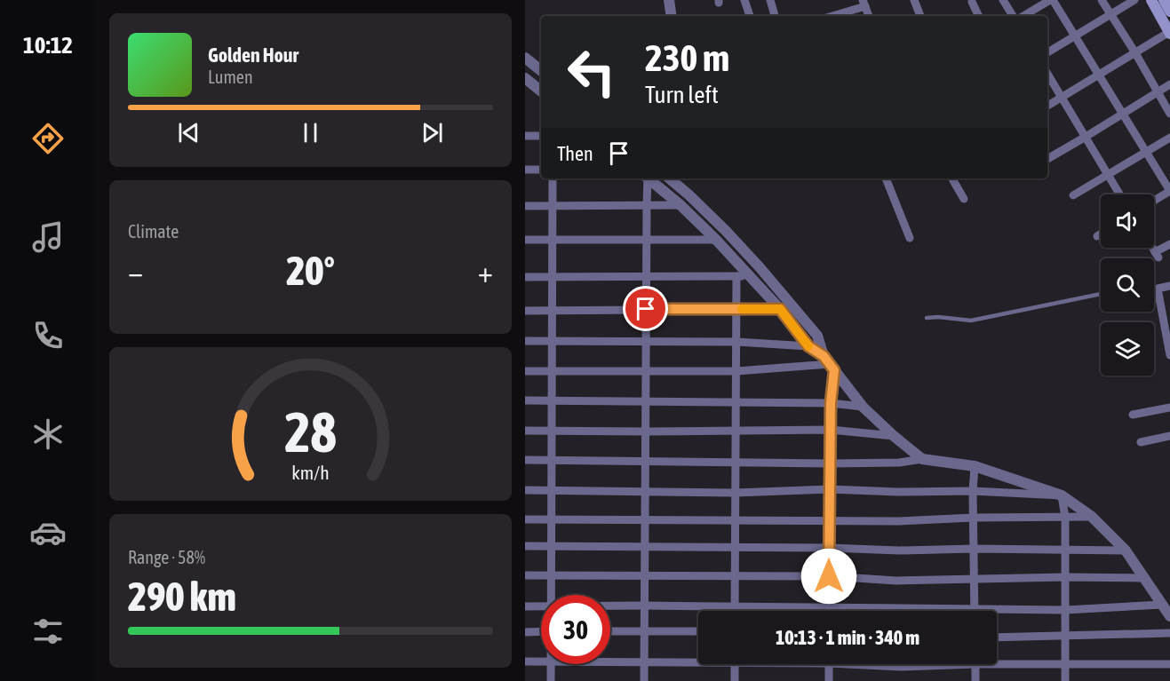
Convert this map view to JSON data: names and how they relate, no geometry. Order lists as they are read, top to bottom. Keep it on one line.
{"page":{"tabs":"10:12","turn":["230 m","Turn left"],"song":["Golden Hour","Lumen"],"then":"Then","tile":["Climate",["Range · 58%","290 km"]],"heat":["−","20°","+"],"limit":"30","trip":"10:13 · 1 min · 340 m","gauge":["28","km/h"]}}
